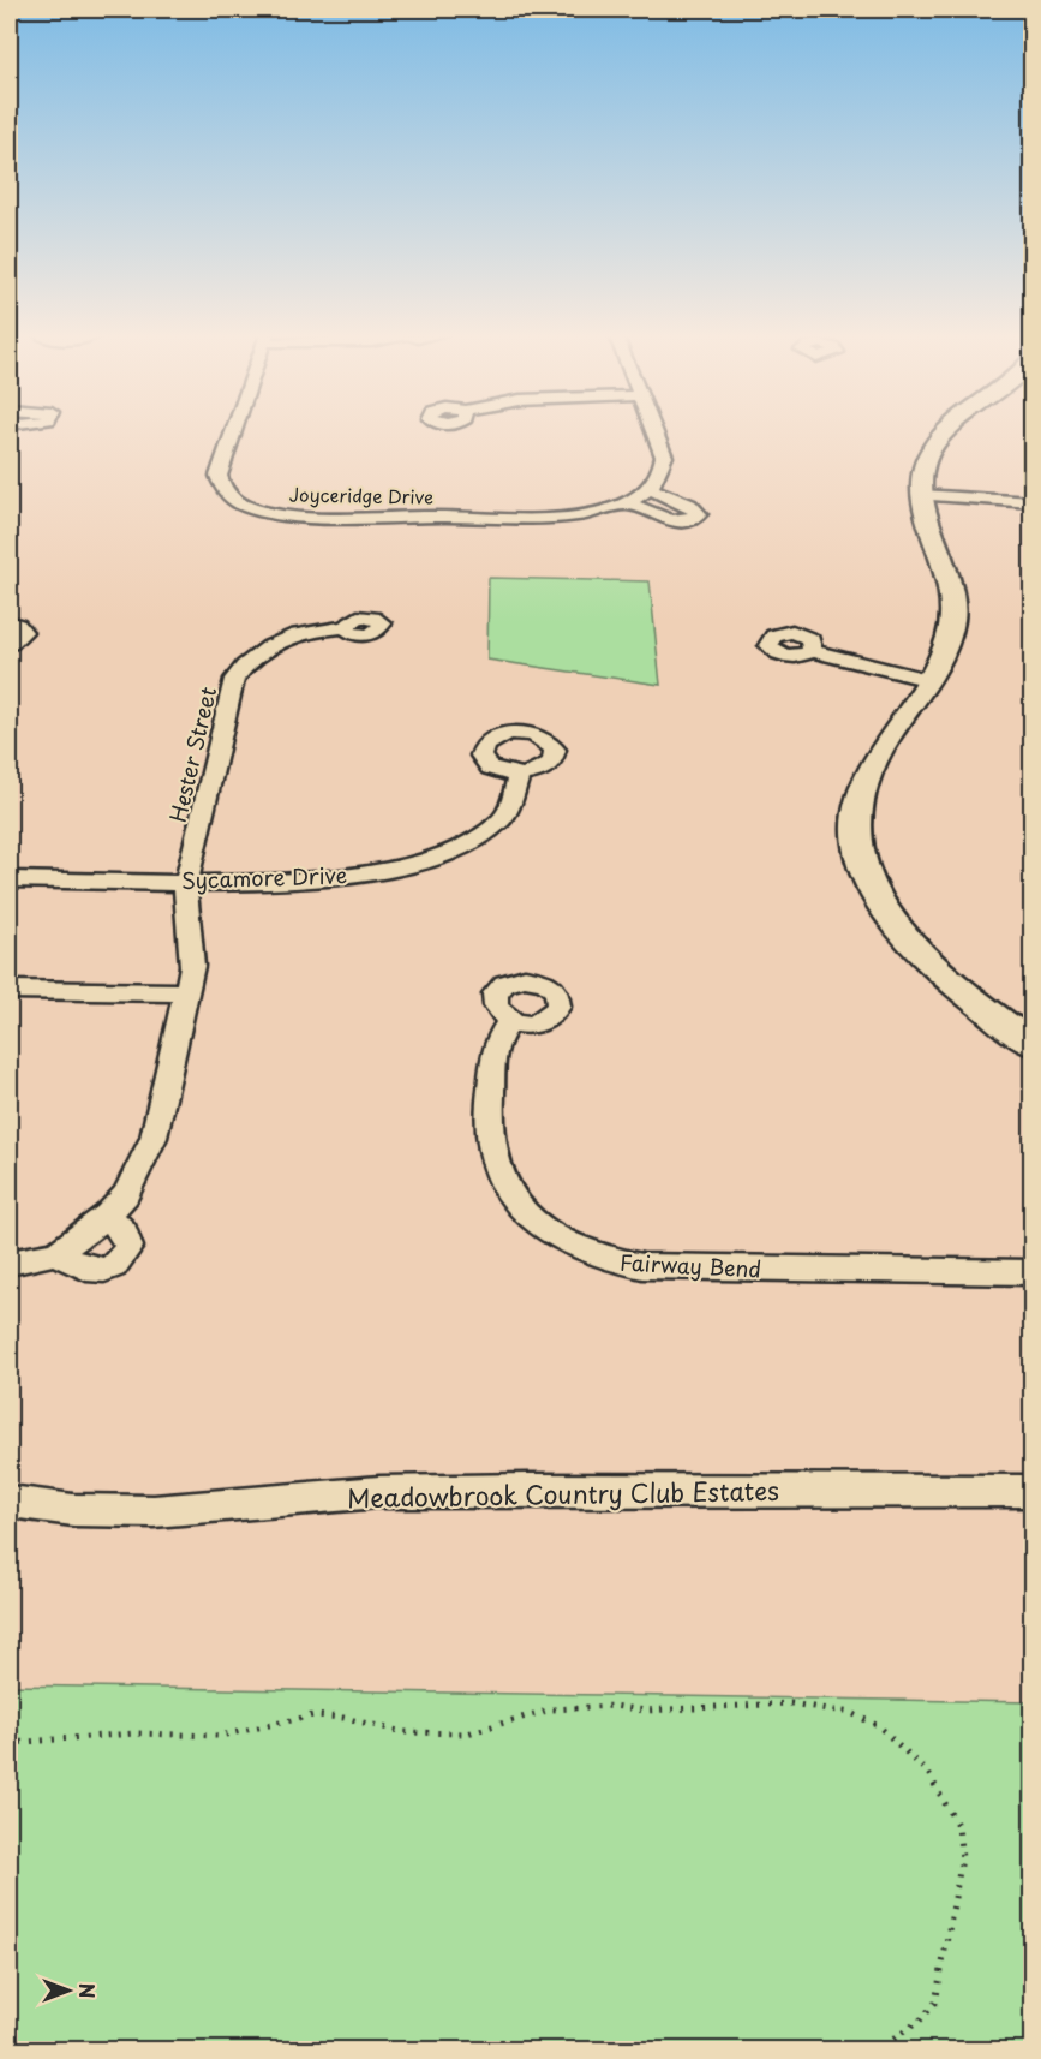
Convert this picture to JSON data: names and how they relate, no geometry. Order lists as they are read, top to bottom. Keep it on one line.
{"streets":{"street":["Joyceridge Drive","Hester Street","Sycamore Drive","Fairway Bend","Meadowbrook Country Club Estates"]},"crossings":[["Hester Street","Sycamore Drive"]],"north":"right"}
